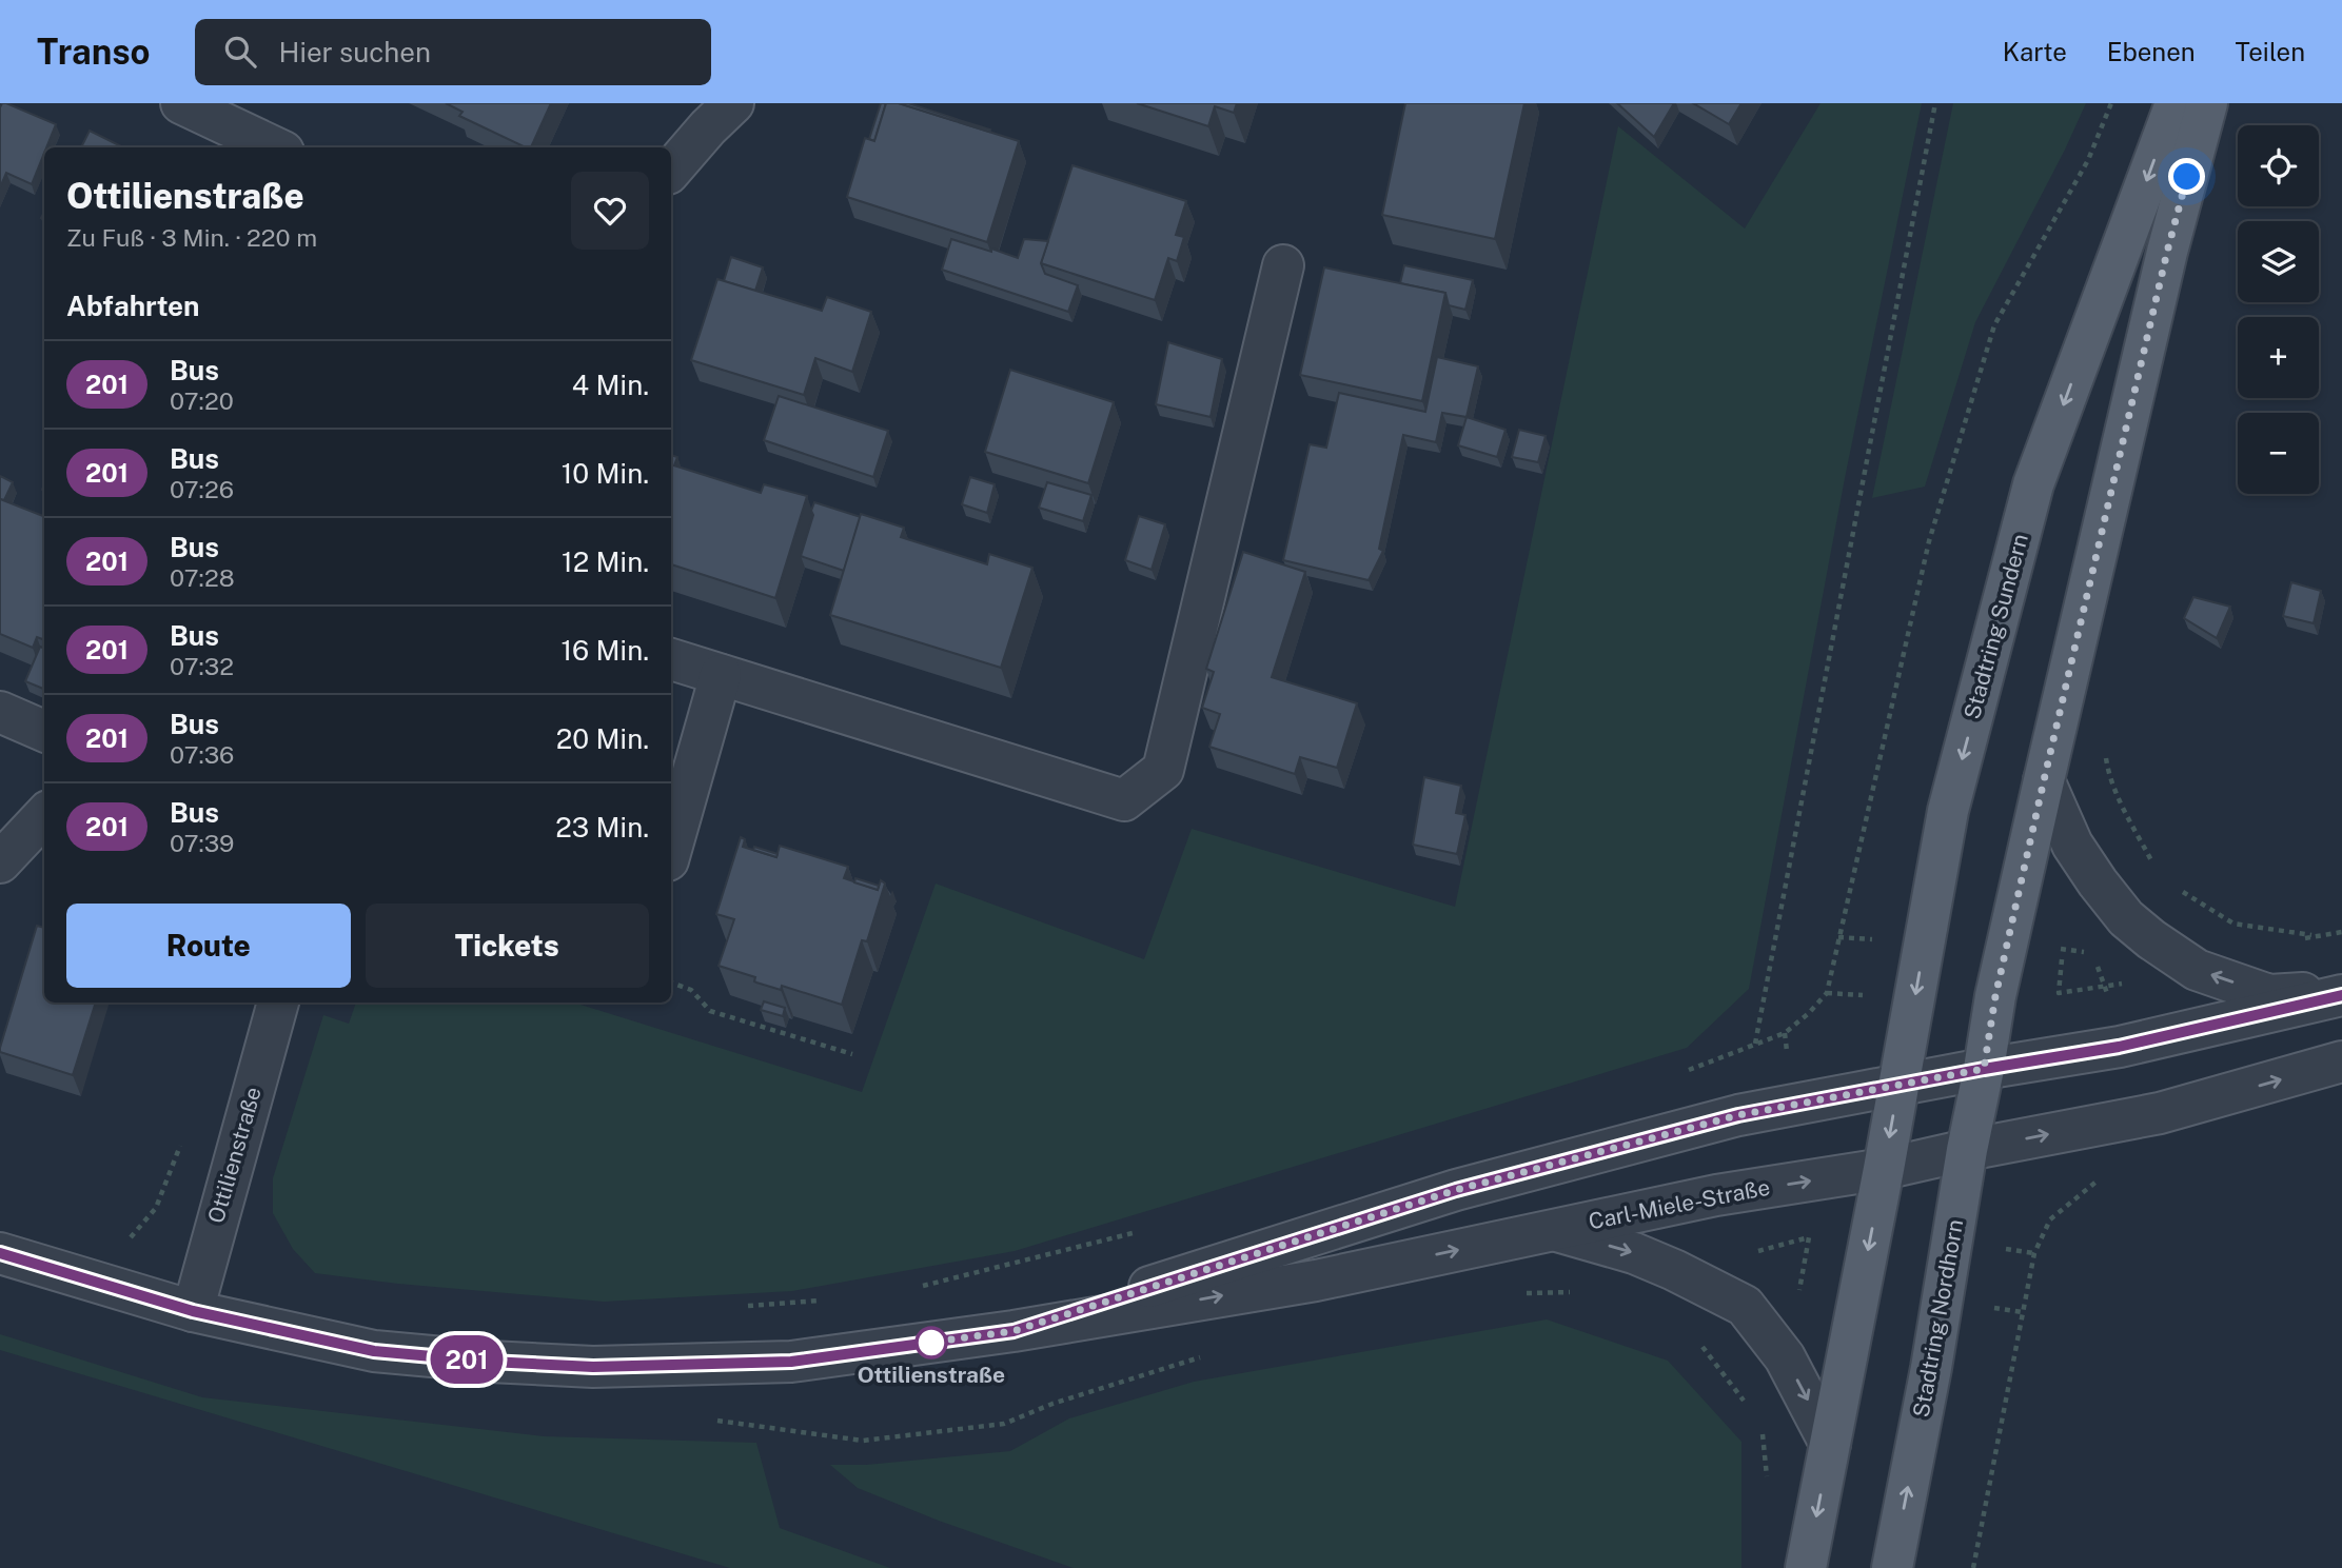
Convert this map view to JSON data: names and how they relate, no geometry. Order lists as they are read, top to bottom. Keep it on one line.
{"streets":{"main road":["Stadtring Sundern","Stadtring Nordhorn"],"street":["Ottilienstraße","Carl-Miele-Straße"]},"crossings":[["Stadtring Sundern","Carl-Miele-Straße"],["Ottilienstraße","Carl-Miele-Straße"],["Carl-Miele-Straße","Stadtring Nordhorn"]],"places":["Ottilienstraße"],"lines":["bus line 201"],"page":{"header":"Transo","search":"Hier suchen","nav":["Karte","Ebenen","Teilen"],"on_map":"201","map_buttons":["+","−"],"heading":[["Ottilienstraße","Zu Fuß · 3 Min. · 220 m"],"Abfahrten"],"list":[{"mark":"201","name":"Bus","note":"07:20","value":"4 Min."},{"mark":"201","name":"Bus","note":"07:26","value":"10 Min."},{"mark":"201","name":"Bus","note":"07:28","value":"12 Min."},{"mark":"201","name":"Bus","note":"07:32","value":"16 Min."},{"mark":"201","name":"Bus","note":"07:36","value":"20 Min."},{"mark":"201","name":"Bus","note":"07:39","value":"23 Min."}],"buttons":["Route","Tickets"]}}
